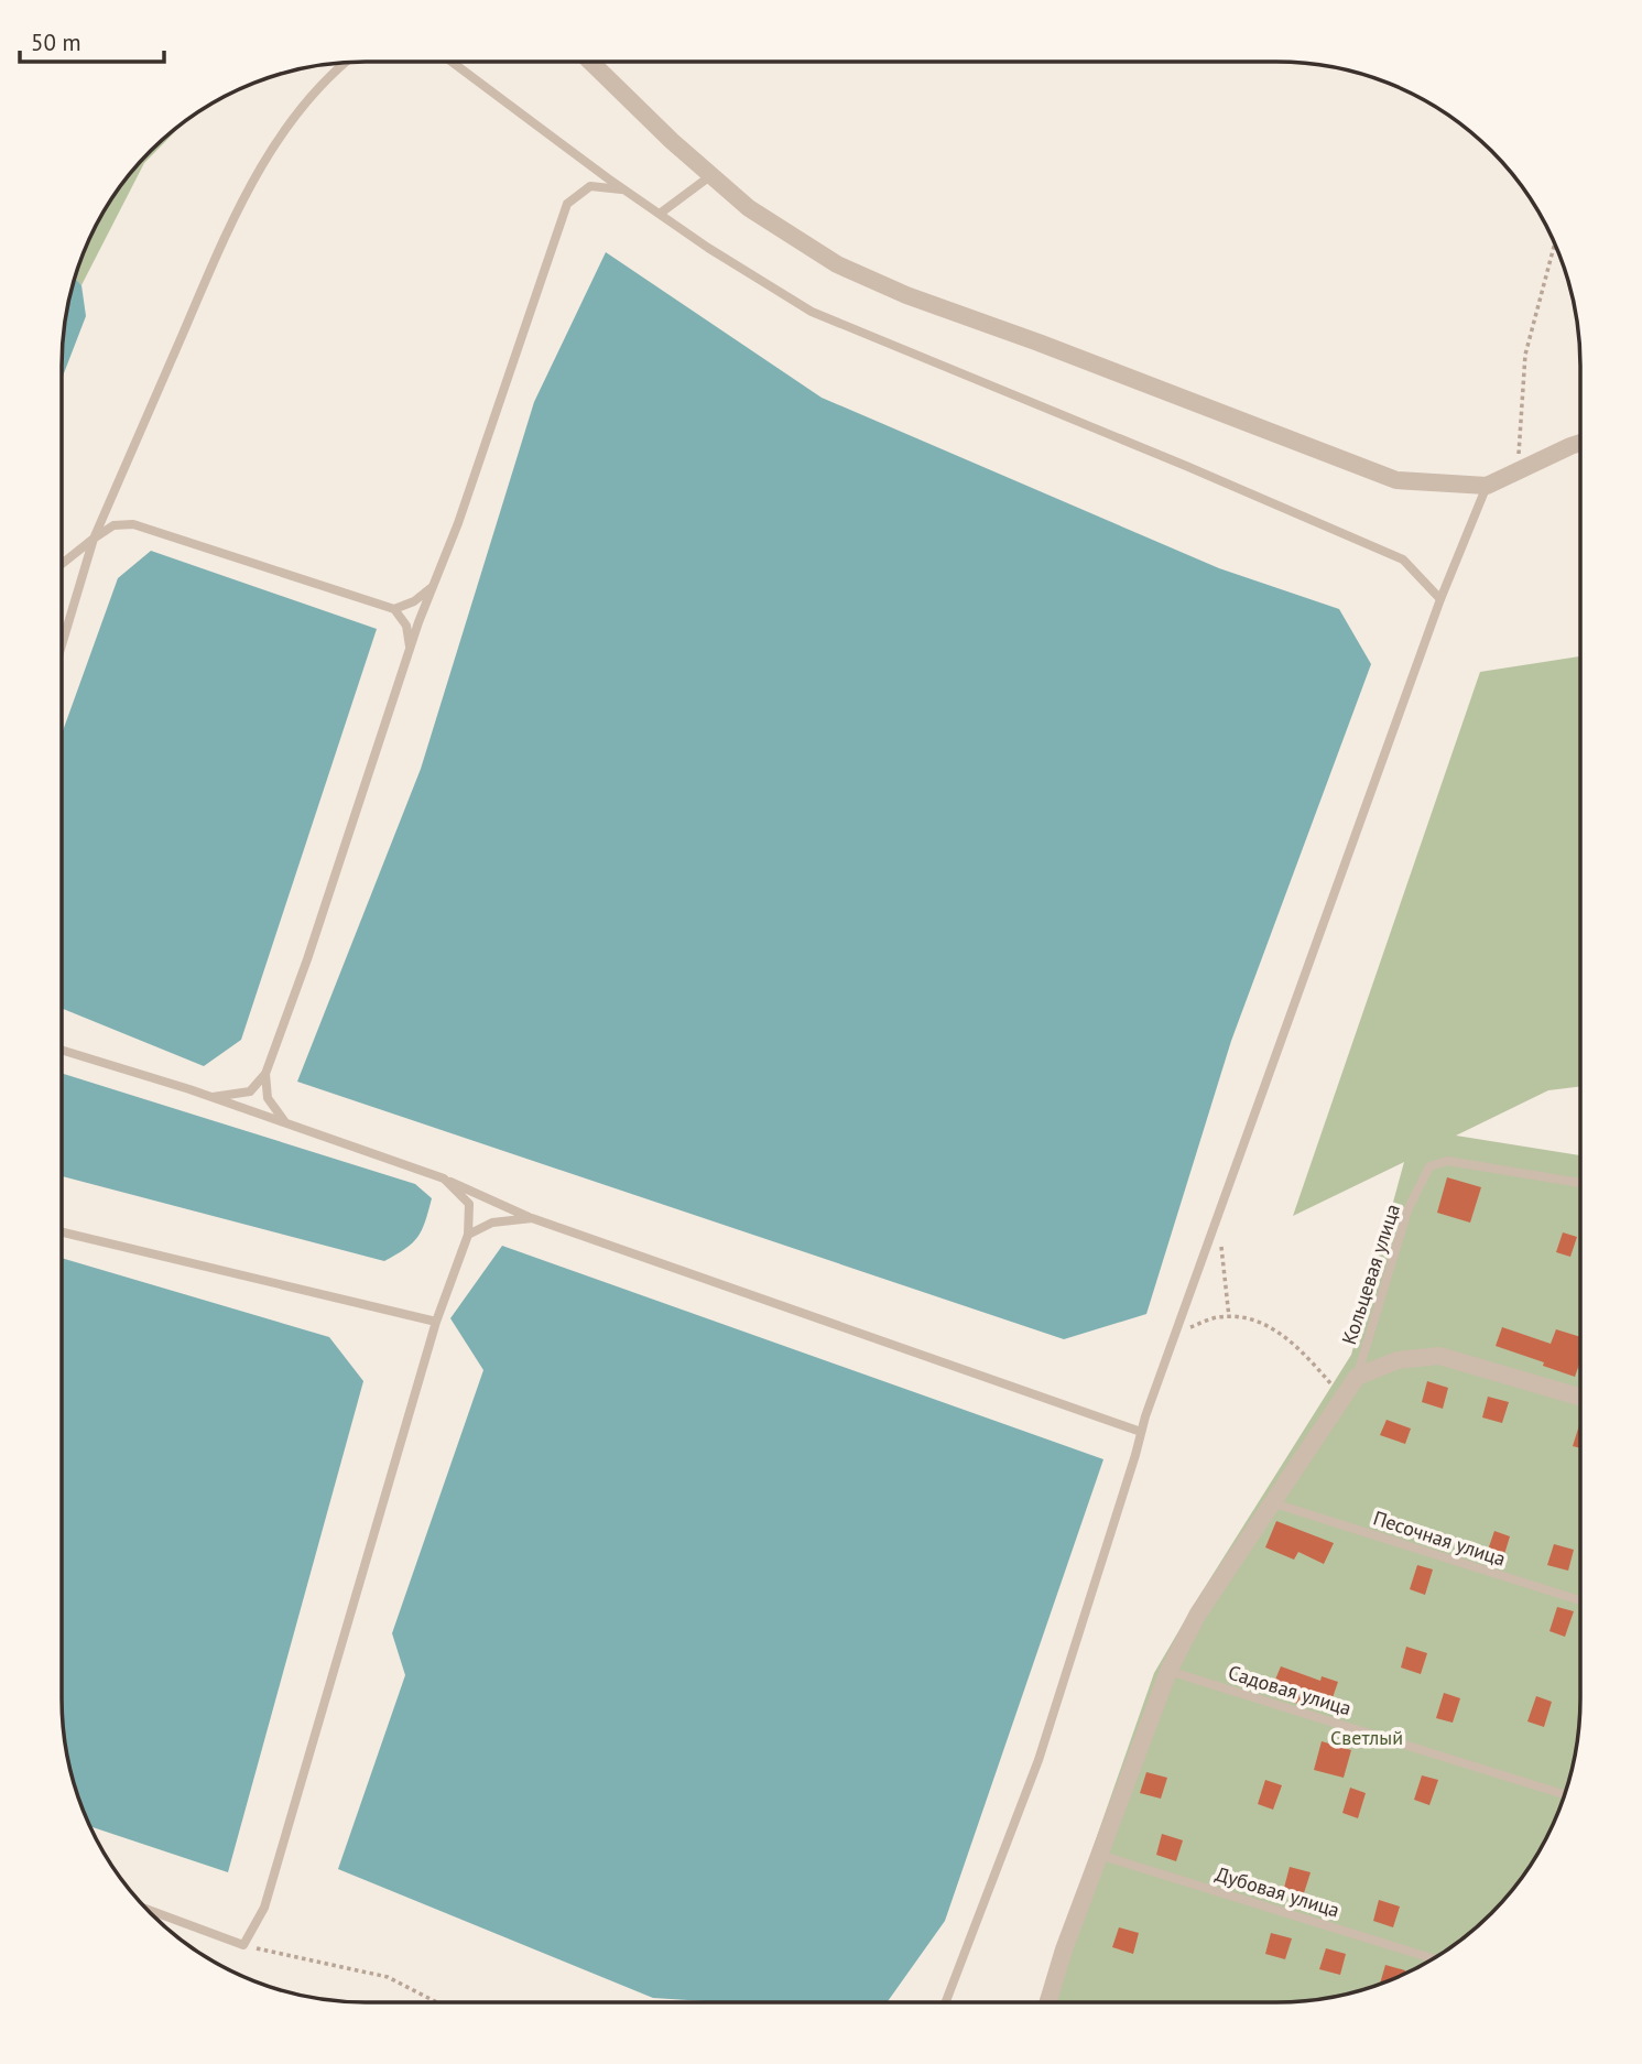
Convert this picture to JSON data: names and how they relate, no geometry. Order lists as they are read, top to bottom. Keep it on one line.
{"streets":{"lane":["Кольцевая улица","Песочная улица","Садовая улица","Дубовая улица"]},"parks":["Светлый"],"scale_bar":"50 m"}
